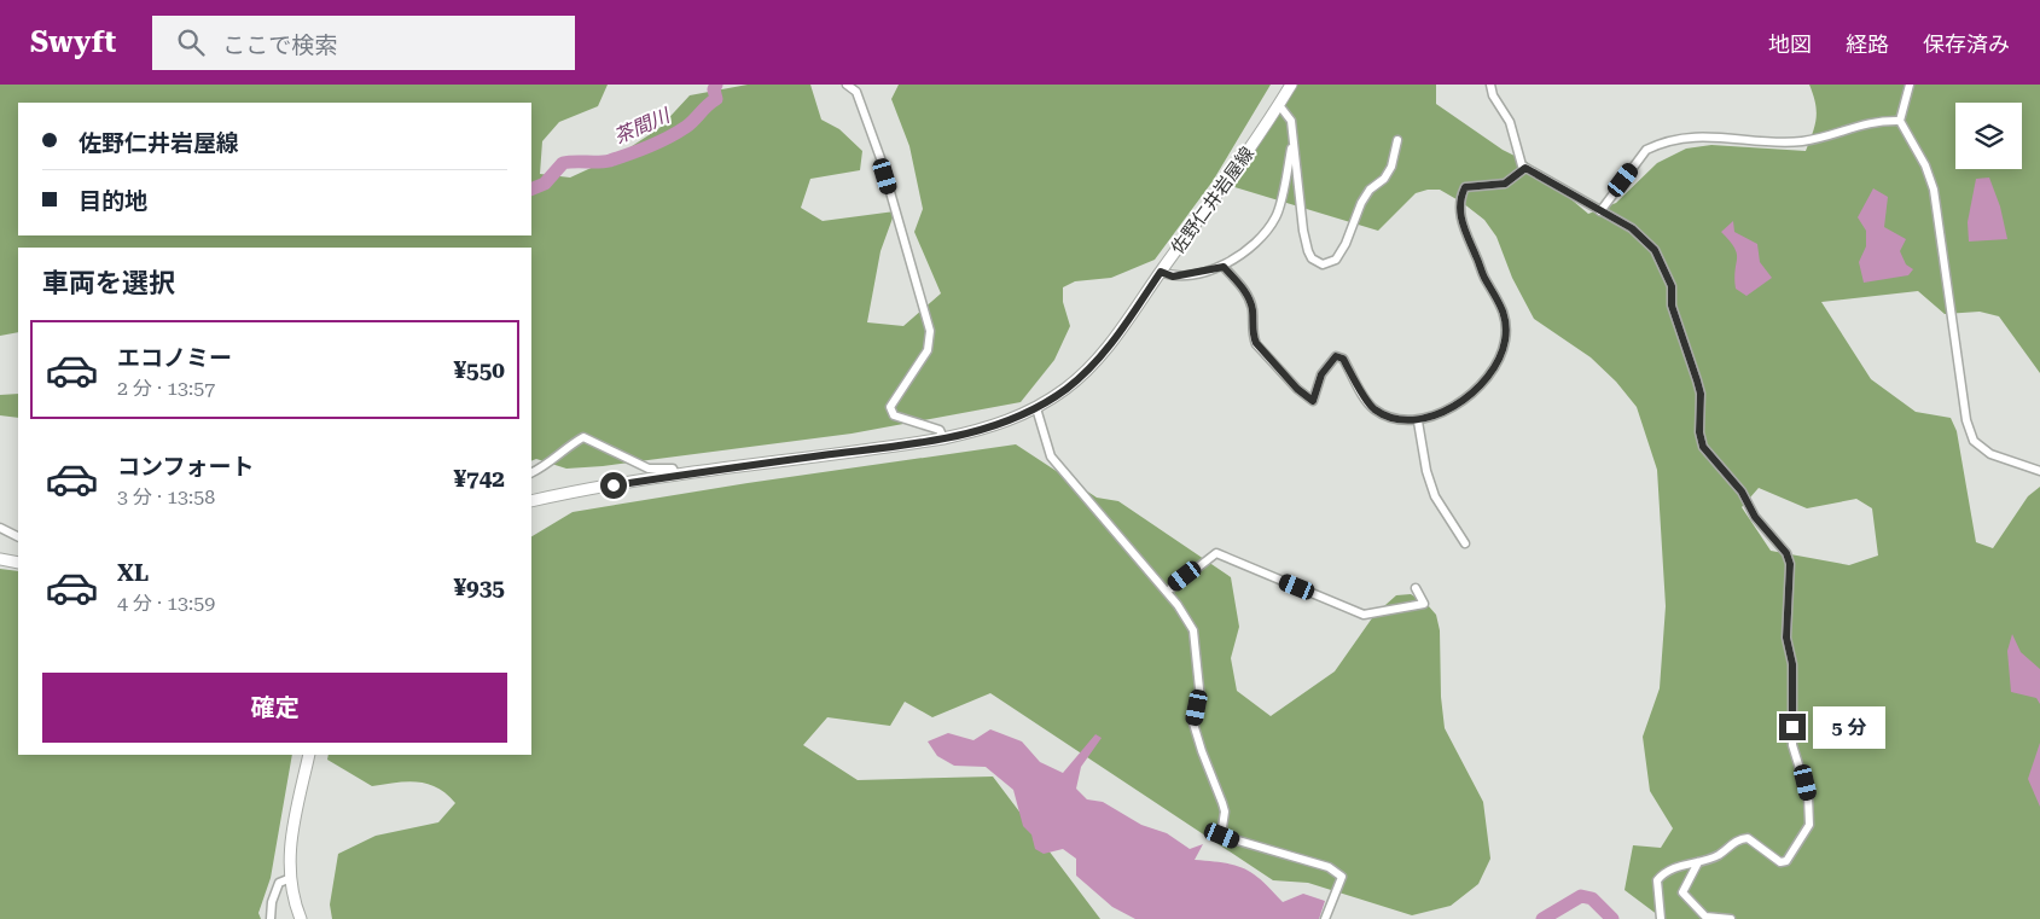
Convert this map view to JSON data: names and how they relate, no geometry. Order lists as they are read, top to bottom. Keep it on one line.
{"streets":{"main road":["佐野仁井岩屋線"]},"water":["茶間川"],"page":{"header":"Swyft","search":"ここで検索","nav":["地図","経路","保存済み"],"banner":["佐野仁井岩屋線","目的地"],"heading":"車両を選択","list":[{"name":"エコノミー","note":"2 分 · 13:57","value":"¥550"},{"name":"コンフォート","note":"3 分 · 13:58","value":"¥742"},{"name":"XL","note":"4 分 · 13:59","value":"¥935"}],"buttons":"確定","bubble":"5 分"}}
